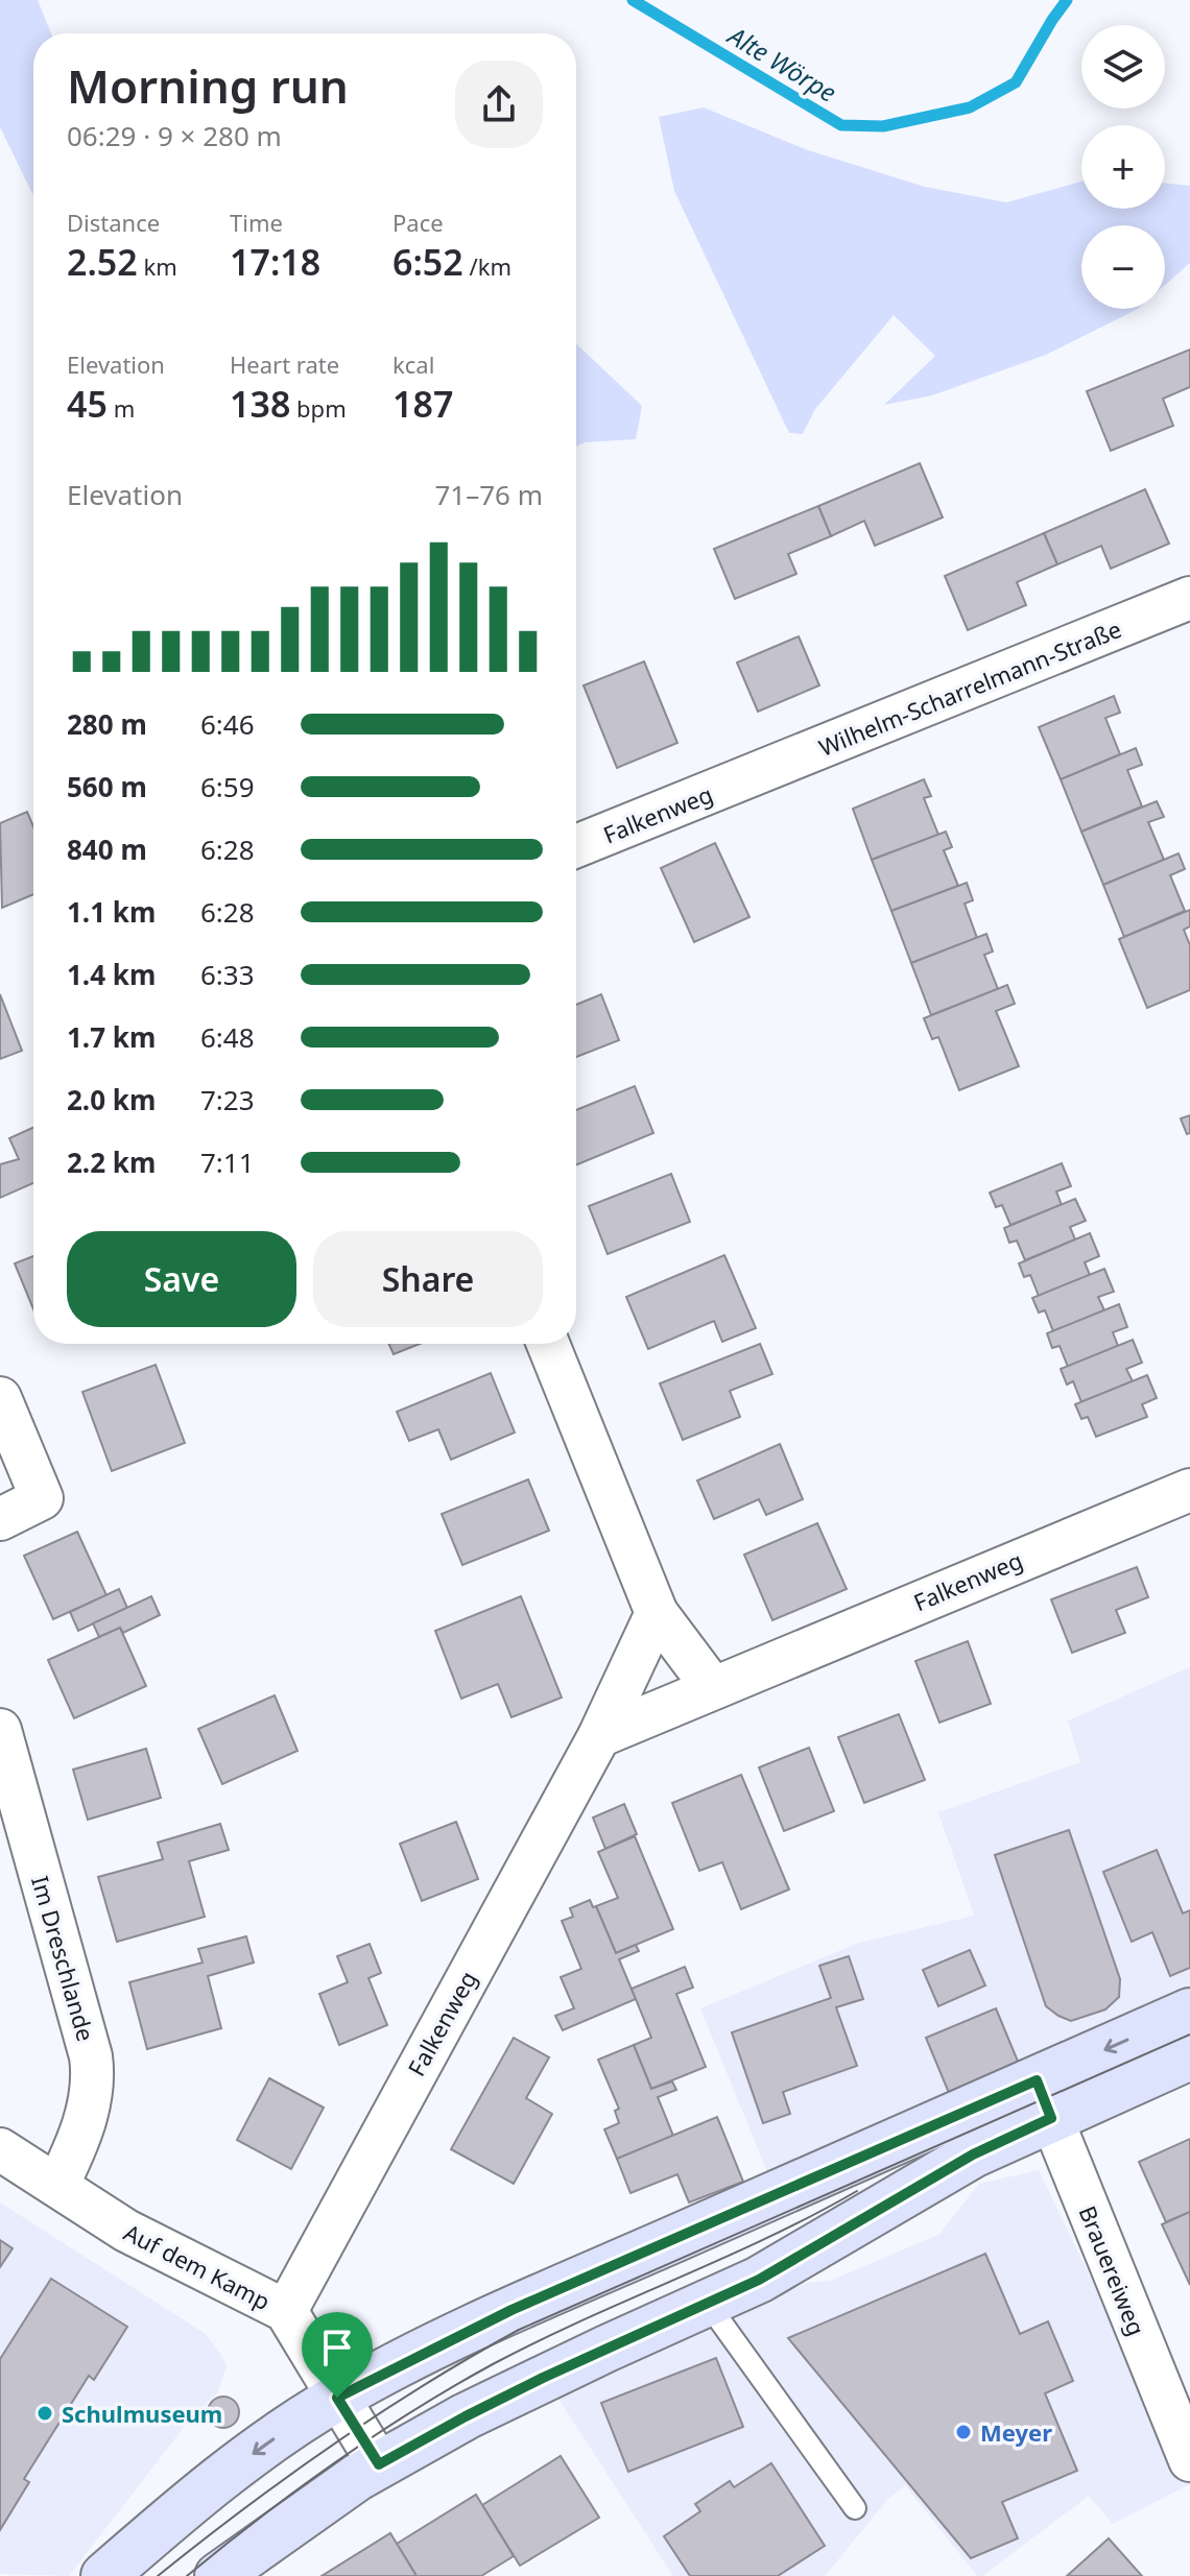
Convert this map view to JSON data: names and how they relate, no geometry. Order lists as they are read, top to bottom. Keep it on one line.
{"streets":{"street":["Wilhelm-Scharrelmann-Straße","Falkenweg","Im Dreschlande","Auf dem Kamp","Brauereiweg"]},"crossings":[["Wilhelm-Scharrelmann-Straße","Falkenweg"],["Falkenweg","Auf dem Kamp"],["Im Dreschlande","Auf dem Kamp"]],"water":["Alte Wörpe"],"places":["Schulmuseum","Meyer"],"page":{"map_buttons":["+","−"],"heading":["Morning run","06:29 · 9 × 280 m"],"stats":[["Distance","2.52 km"],["Time","17:18"],["Pace","6:52 /km"],["Elevation","45 m"],["Heart rate","138 bpm"],["kcal","187"]],"chart":["Elevation","71–76 m"],"list":[{"name":"280 m","note":"6:46"},{"name":"560 m","note":"6:59"},{"name":"840 m","note":"6:28"},{"name":"1.1 km","note":"6:28"},{"name":"1.4 km","note":"6:33"},{"name":"1.7 km","note":"6:48"},{"name":"2.0 km","note":"7:23"},{"name":"2.2 km","note":"7:11"}],"buttons":["Save","Share"]}}
